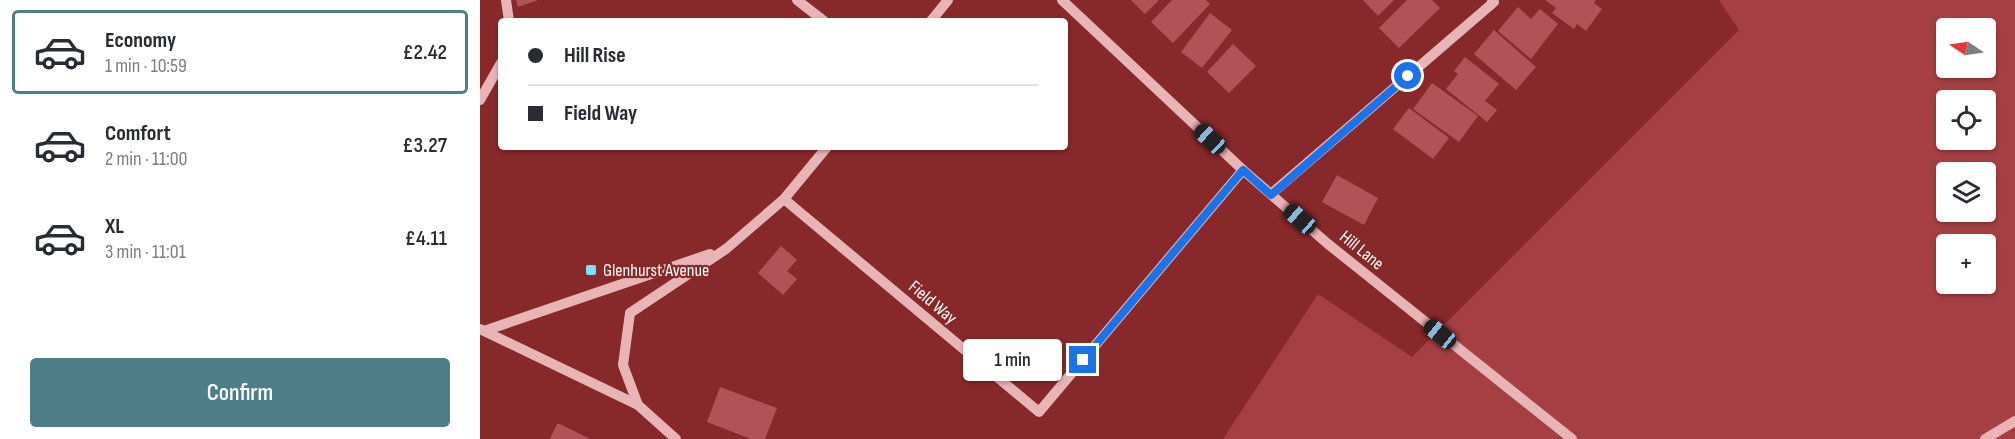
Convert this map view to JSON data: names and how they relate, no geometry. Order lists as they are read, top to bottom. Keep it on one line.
{"streets":{"street":["Hill Lane","Field Way"]},"crossings":[["Hill Lane","Field Way"]],"places":{"transit":["Glenhurst Avenue"]},"north":"left","page":{"list":[{"name":"Economy","note":"1 min · 10:59","value":"£2.42"},{"name":"Comfort","note":"2 min · 11:00","value":"£3.27"},{"name":"XL","note":"3 min · 11:01","value":"£4.11"}],"map_buttons":"+","banner":["Hill Rise","Field Way"],"bubble":"1 min","buttons":"Confirm"}}
